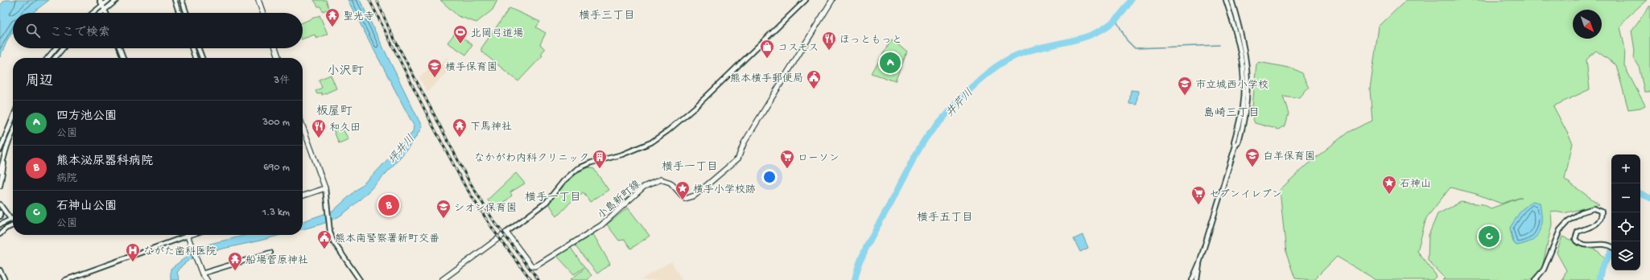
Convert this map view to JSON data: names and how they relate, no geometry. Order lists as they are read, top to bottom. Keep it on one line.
{"streets":{"main road":["小島新町線"]},"districts":["横手三丁目","小沢町","板屋町","島崎三丁目","横手一丁目","横手一丁目","横手五丁目"],"water":["井芹川","坪井川"],"places":{"temple":["聖光寺","下馬神社","船場菅原神社"],"sports":["北岡弓道場"],"restaurant":["ほっともっと","和久田"],"shop":["コスモス"],"school or university":["横手保育園","市立城西小学校","白羊保育園","シオン保育園"],"public building":["熊本横手郵便局","熊本南警察署新町交番"],"building":["なかがわ内科クリニック"],"supermarket":["ローソン","セブンイレブン"],"place":["石神山","横手小学校跡"],"hospital":["ながた歯科医院"]},"north":"bottom right","page":{"search":"ここで検索","pins":["A","B","C"],"heading":["周辺","3件"],"list":[{"mark":"A","name":"四方池公園","note":"公園","value":"300 m"},{"mark":"B","name":"熊本泌尿器科病院","note":"病院","value":"690 m"},{"mark":"C","name":"石神山公園","note":"公園","value":"1.3 km"}],"map_buttons":["+","−"]}}
